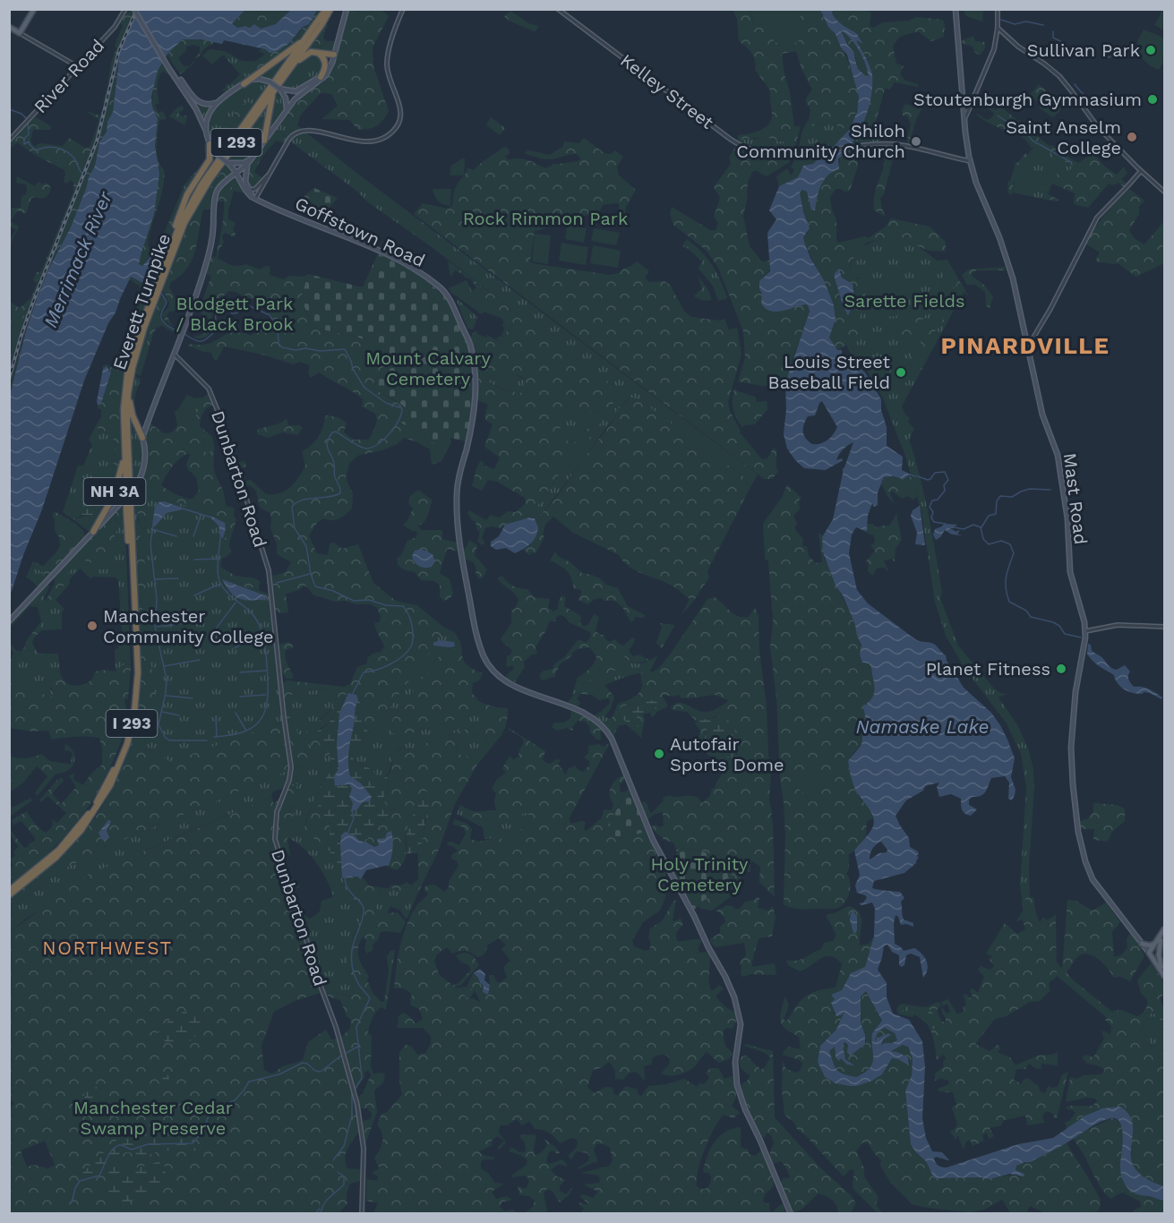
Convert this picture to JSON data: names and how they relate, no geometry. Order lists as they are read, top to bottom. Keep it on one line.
{"streets":{"highway":["I 293","Everett Turnpike","NH 3A"],"main road":["Goffstown Road","Mast Road"],"street":["River Road","Kelley Street","Dunbarton Road"]},"crossings":[["Kelley Street","Mast Road"],["Everett Turnpike","NH 3A"]],"districts":["PINARDVILLE","NORTHWEST"],"water":["Merrimack River","Namaske Lake"],"parks":["Rock Rimmon Park","Sarette Fields","Blodgett Park / Black Brook","Mount Calvary Cemetery","Holy Trinity Cemetery","Manchester Cedar Swamp Preserve"],"places":["Sullivan Park","Stoutenburgh Gymnasium","Saint Anselm College","Shiloh Community Church","Louis Street Baseball Field","Manchester Community College","Planet Fitness","Autofair Sports Dome"]}
